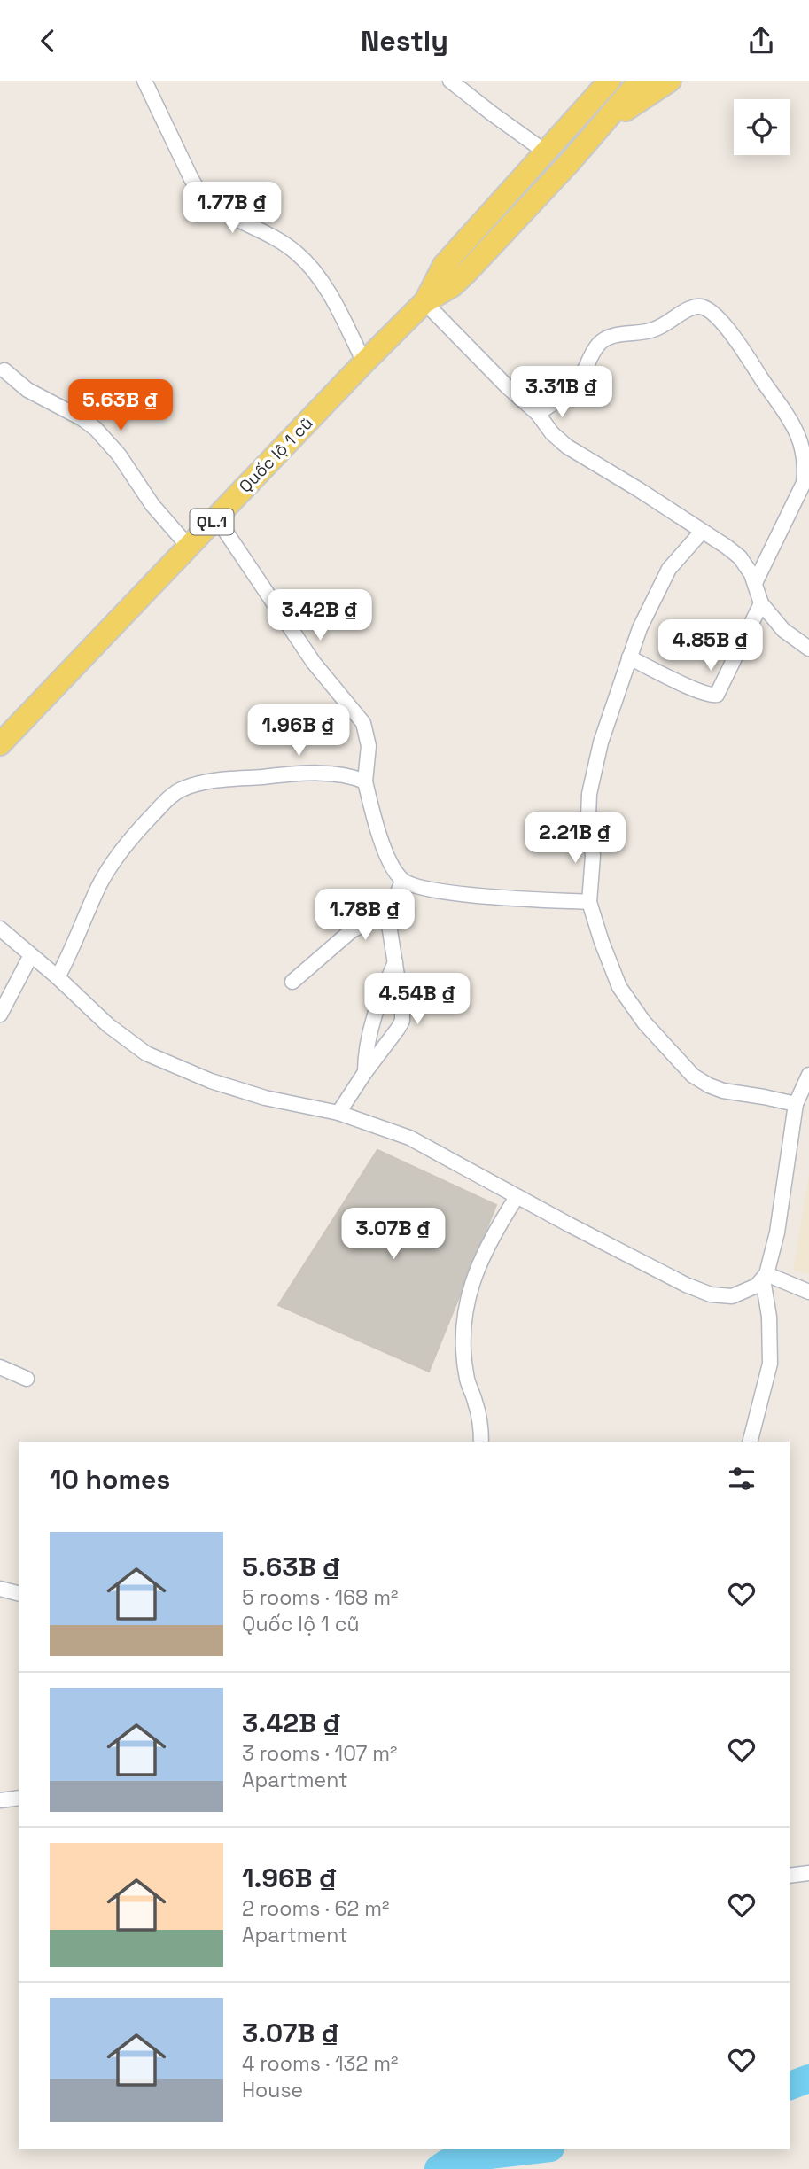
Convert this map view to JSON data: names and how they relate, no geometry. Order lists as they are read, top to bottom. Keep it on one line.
{"streets":{"main road":["Quốc lộ 1 cũ","QL.1"]},"page":{"header":"Nestly","price":["1.77B ₫","3.31B ₫","5.63B ₫","3.42B ₫","4.85B ₫","1.96B ₫","2.21B ₫","1.78B ₫","4.54B ₫","3.07B ₫"],"heading":"10 homes","list":[{"name":"5.63B ₫","note":"5 rooms · 168 m² · Quốc lộ 1 cũ"},{"name":"3.42B ₫","note":"3 rooms · 107 m² · Apartment"},{"name":"1.96B ₫","note":"2 rooms · 62 m² · Apartment"},{"name":"3.07B ₫","note":"4 rooms · 132 m² · House"}]}}
